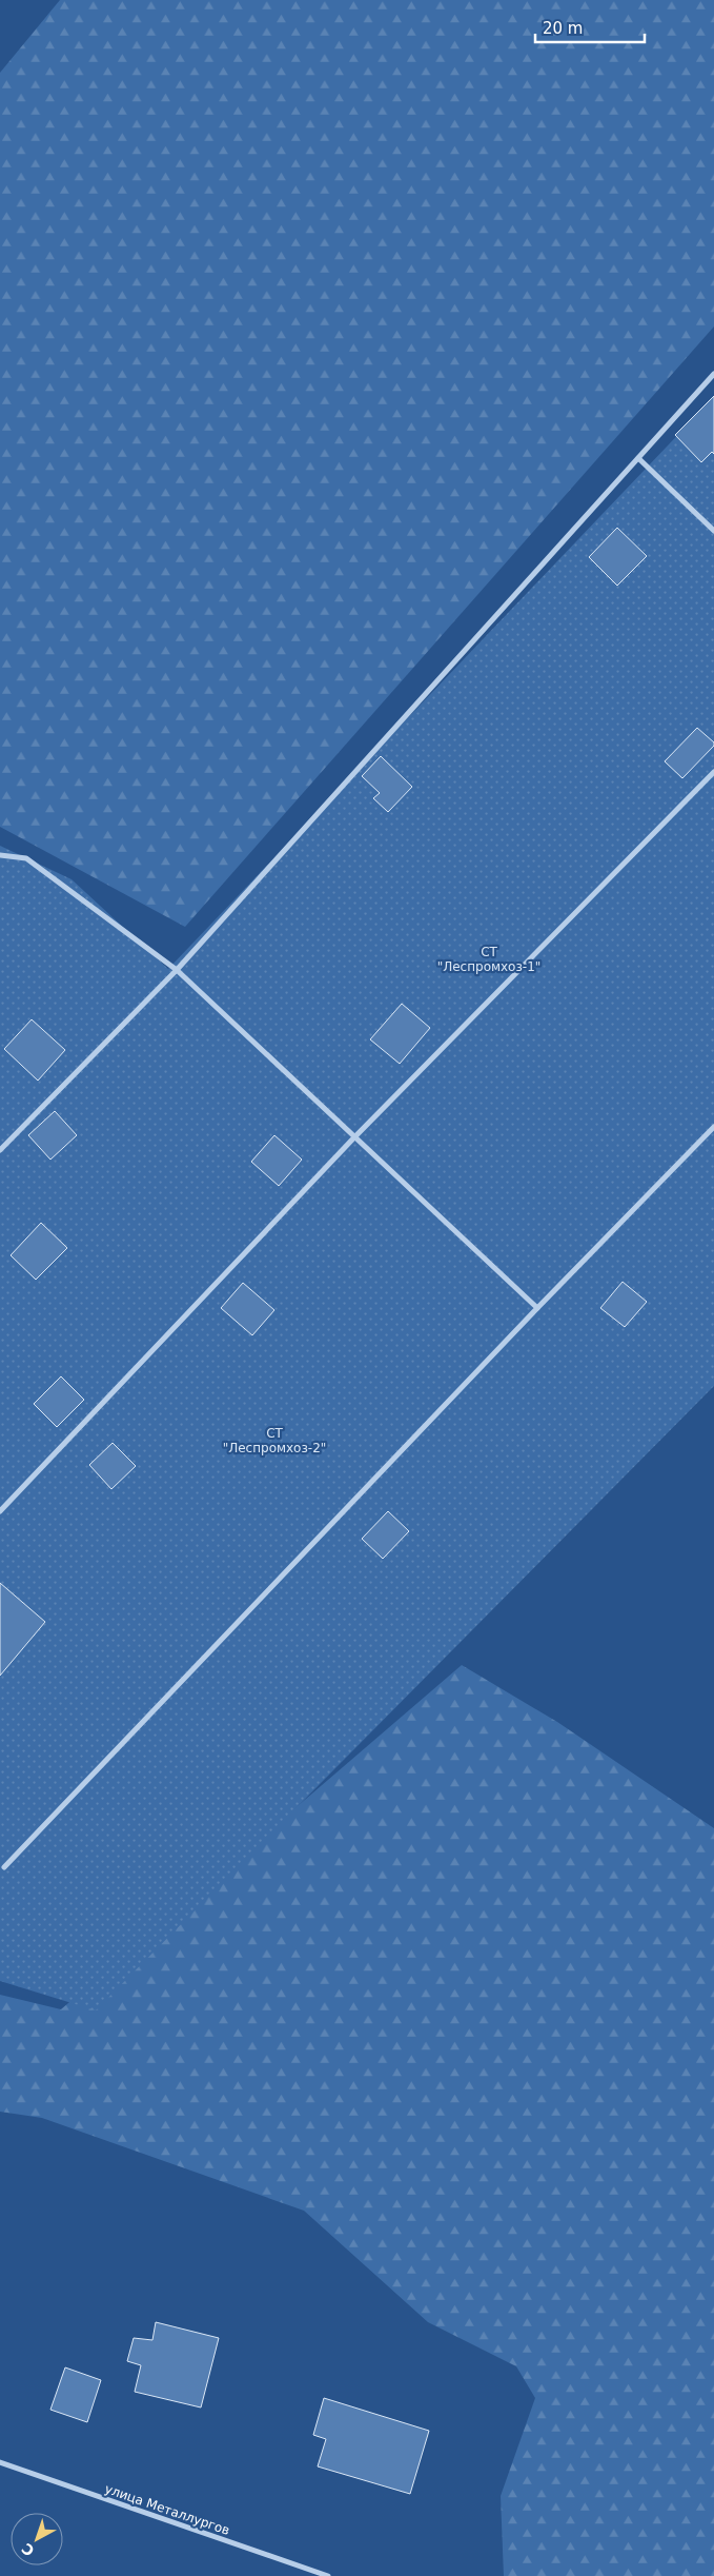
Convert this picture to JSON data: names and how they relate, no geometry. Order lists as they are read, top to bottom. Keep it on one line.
{"streets":{"street":["улица Металлургов"]},"parks":["СТ \"Леспромхоз-1\"","СТ \"Леспромхоз-2\""],"scale_bar":"20 m","north":"bottom left"}
